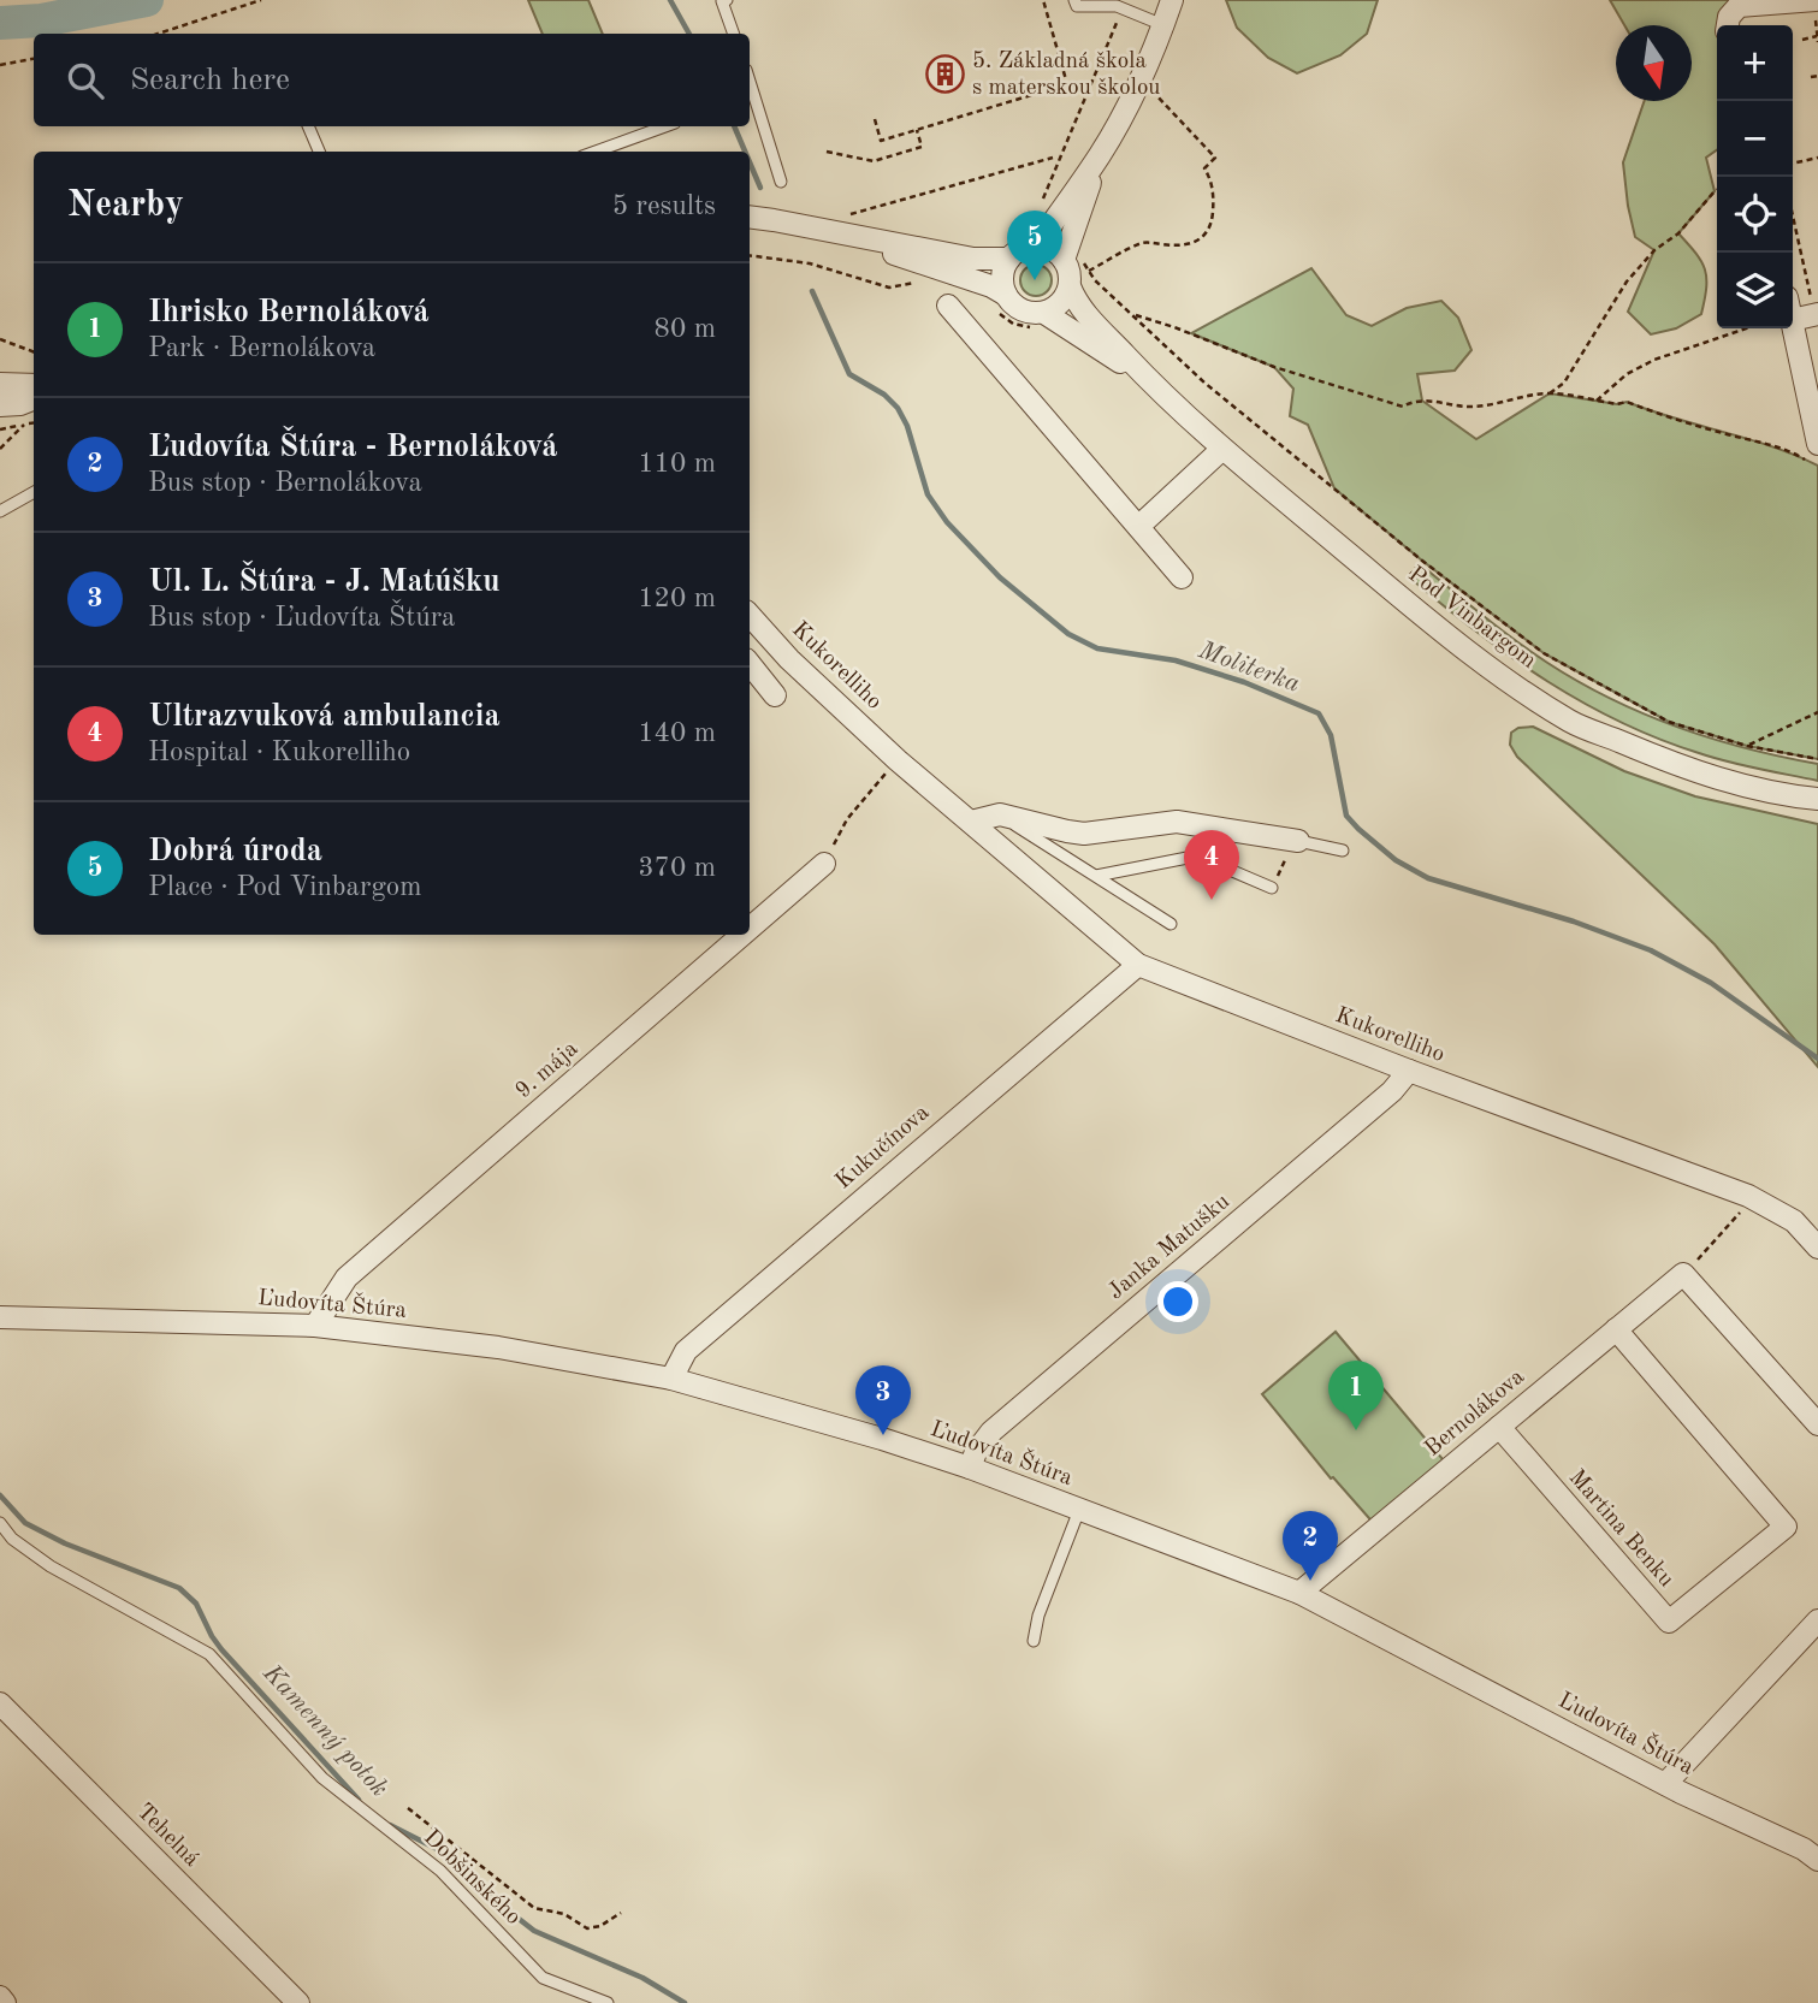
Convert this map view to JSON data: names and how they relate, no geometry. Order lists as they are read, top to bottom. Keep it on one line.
{"streets":{"street":["Pod Vinbargom","Kukorelliho","9. mája","Kukučínova","Janka Matušku","Ľudovíta Štúra","Bernolákova","Martina Benku","Tehelná"],"lane":["Dobšinského"]},"crossings":[["Kukorelliho","Kukučínova"],["Kukorelliho","Janka Matušku"],["9. mája","Ľudovíta Štúra"],["Kukučínova","Ľudovíta Štúra"],["Janka Matušku","Ľudovíta Štúra"],["Ľudovíta Štúra","Bernolákova"],["Bernolákova","Martina Benku"]],"water":["Moliterka","Kamenný potok"],"places":{"building":["5. Základná škola s materskou školou"]},"north":"bottom","page":{"map_buttons":["+","−"],"search":"Search here","heading":["Nearby","5 results"],"pins":["5","4","1","3","2"],"list":[{"mark":"1","name":"Ihrisko Bernoláková","note":"Park · Bernolákova","value":"80 m"},{"mark":"2","name":"Ľudovíta Štúra - Bernoláková","note":"Bus stop · Bernolákova","value":"110 m"},{"mark":"3","name":"Ul. L. Štúra - J. Matúšku","note":"Bus stop · Ľudovíta Štúra","value":"120 m"},{"mark":"4","name":"Ultrazvuková ambulancia","note":"Hospital · Kukorelliho","value":"140 m"},{"mark":"5","name":"Dobrá úroda","note":"Place · Pod Vinbargom","value":"370 m"}]}}
